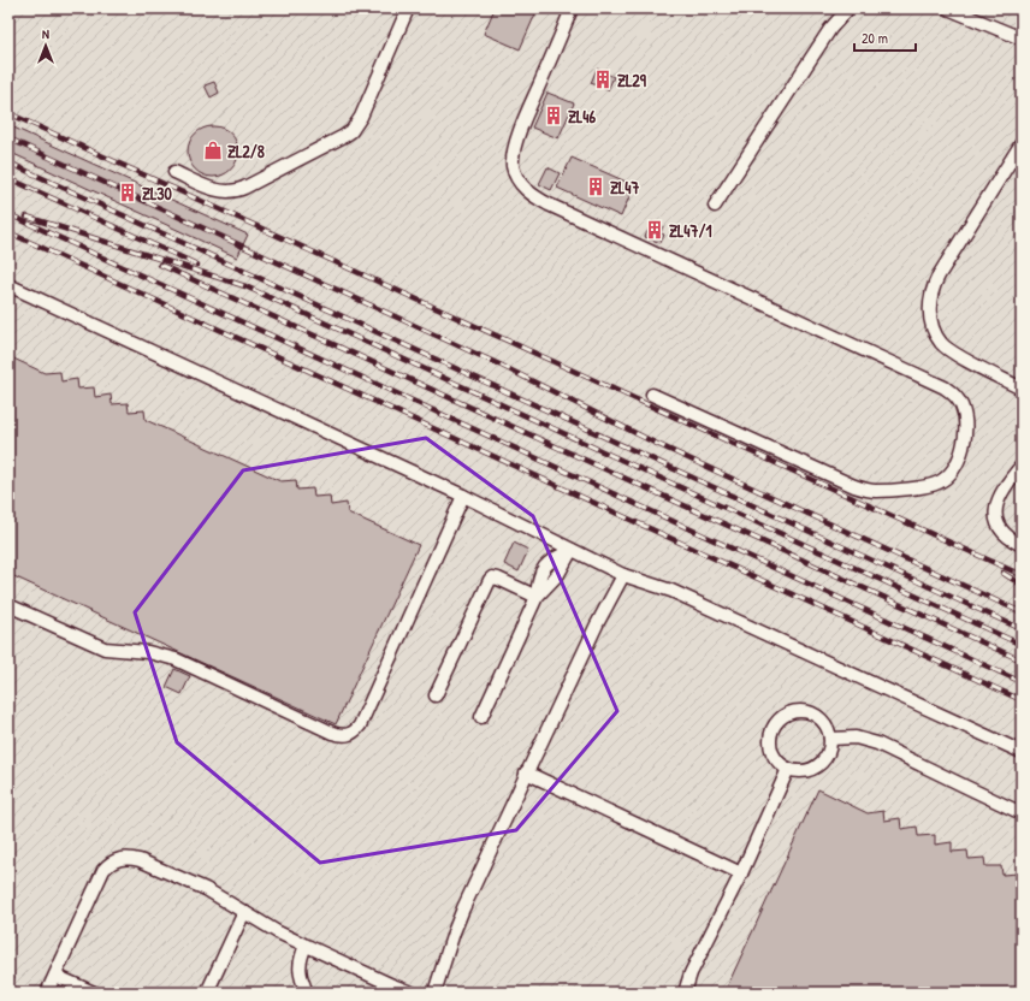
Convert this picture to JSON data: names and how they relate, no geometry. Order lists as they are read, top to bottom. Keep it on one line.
{"places":{"building":["ZL29","ZL46","ZL47","ZL30","ZL47/1"],"shop":["ZL2/8"]},"scale_bar":"20 m","north":"top"}
